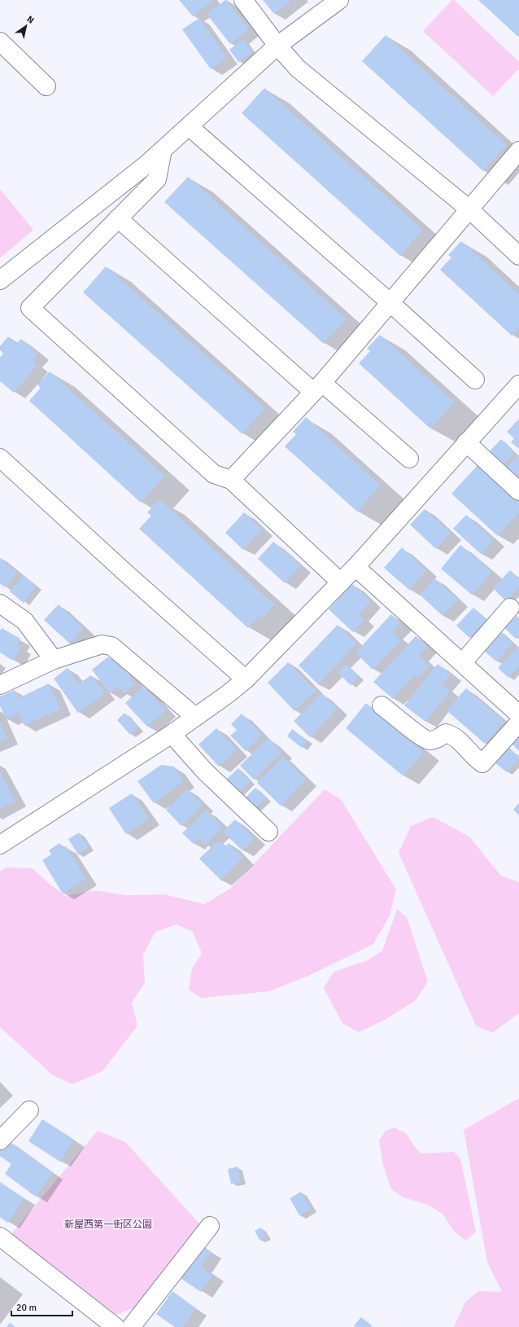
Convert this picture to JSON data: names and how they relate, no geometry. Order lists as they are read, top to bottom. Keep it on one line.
{"parks":["新屋西第一街区公園"],"scale_bar":"20 m","north":"top right"}
